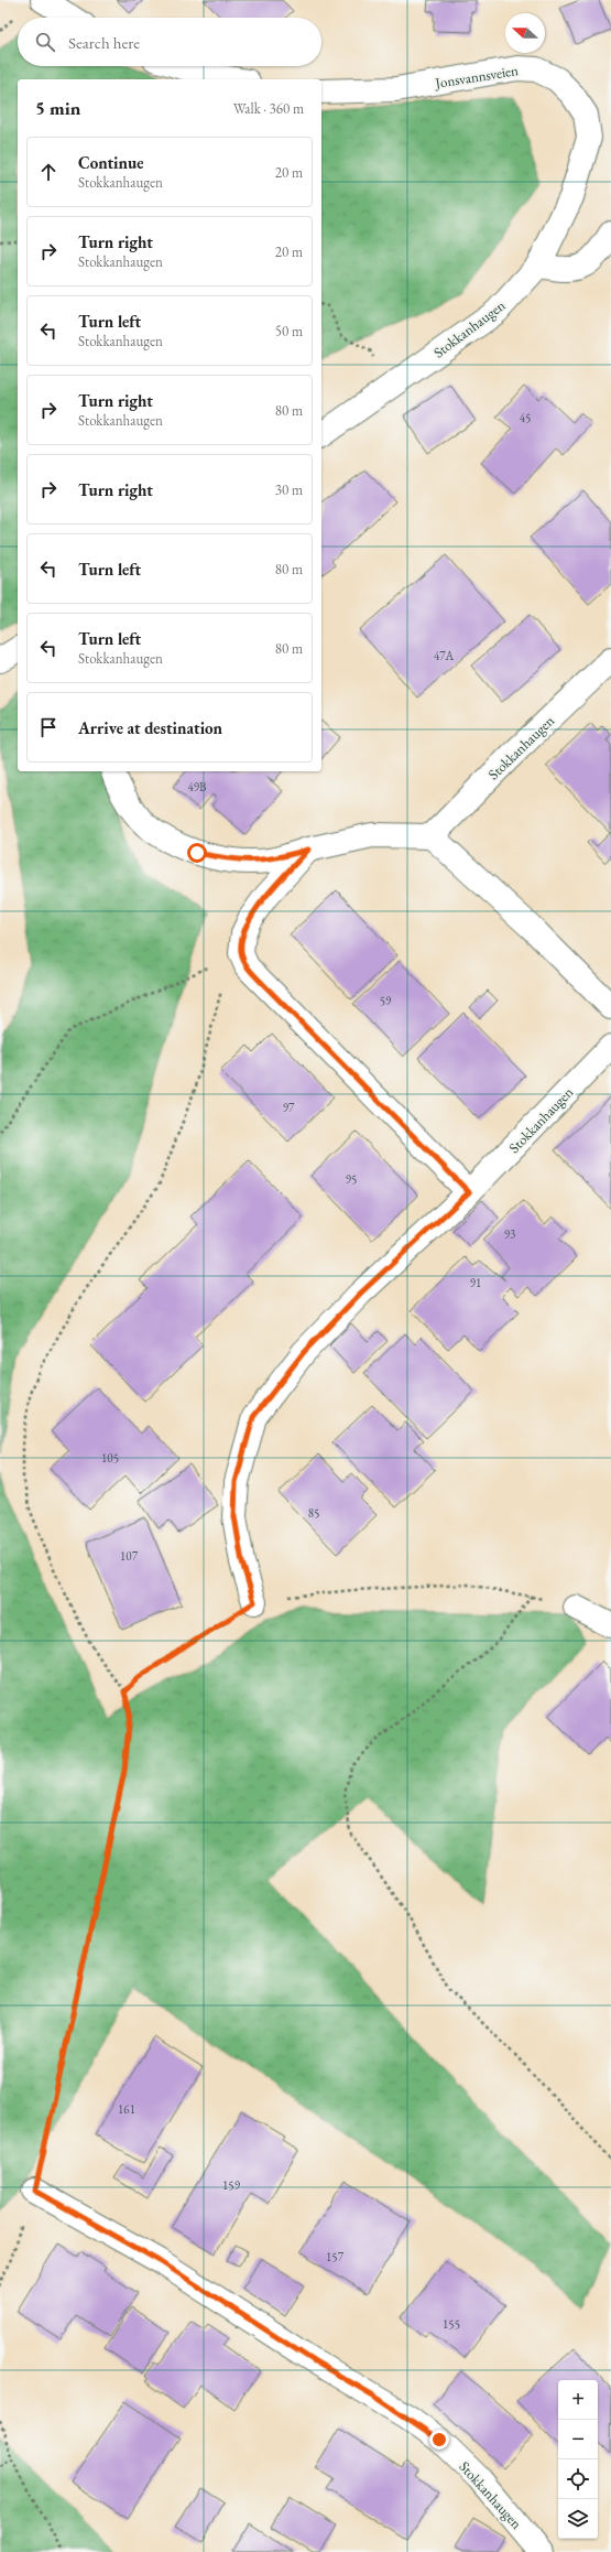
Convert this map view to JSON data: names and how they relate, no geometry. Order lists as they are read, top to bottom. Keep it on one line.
{"streets":{"street":["Jonsvannsveien","Stokkanhaugen"]},"crossings":[["Jonsvannsveien","Stokkanhaugen"]],"house_numbers":["45","47A","49B","59","97","95","93","91","105","85","107","161","159","157","155"],"north":"left","page":{"search":"Search here","heading":["5 min","Walk · 360 m"],"list":[["Continue","Stokkanhaugen","20 m"],["Turn right","Stokkanhaugen","20 m"],["Turn left","Stokkanhaugen","50 m"],["Turn right","Stokkanhaugen","80 m"],["Turn right","30 m"],["Turn left","80 m"],["Turn left","Stokkanhaugen","80 m"],"Arrive at destination"],"map_buttons":["+","−"]}}
